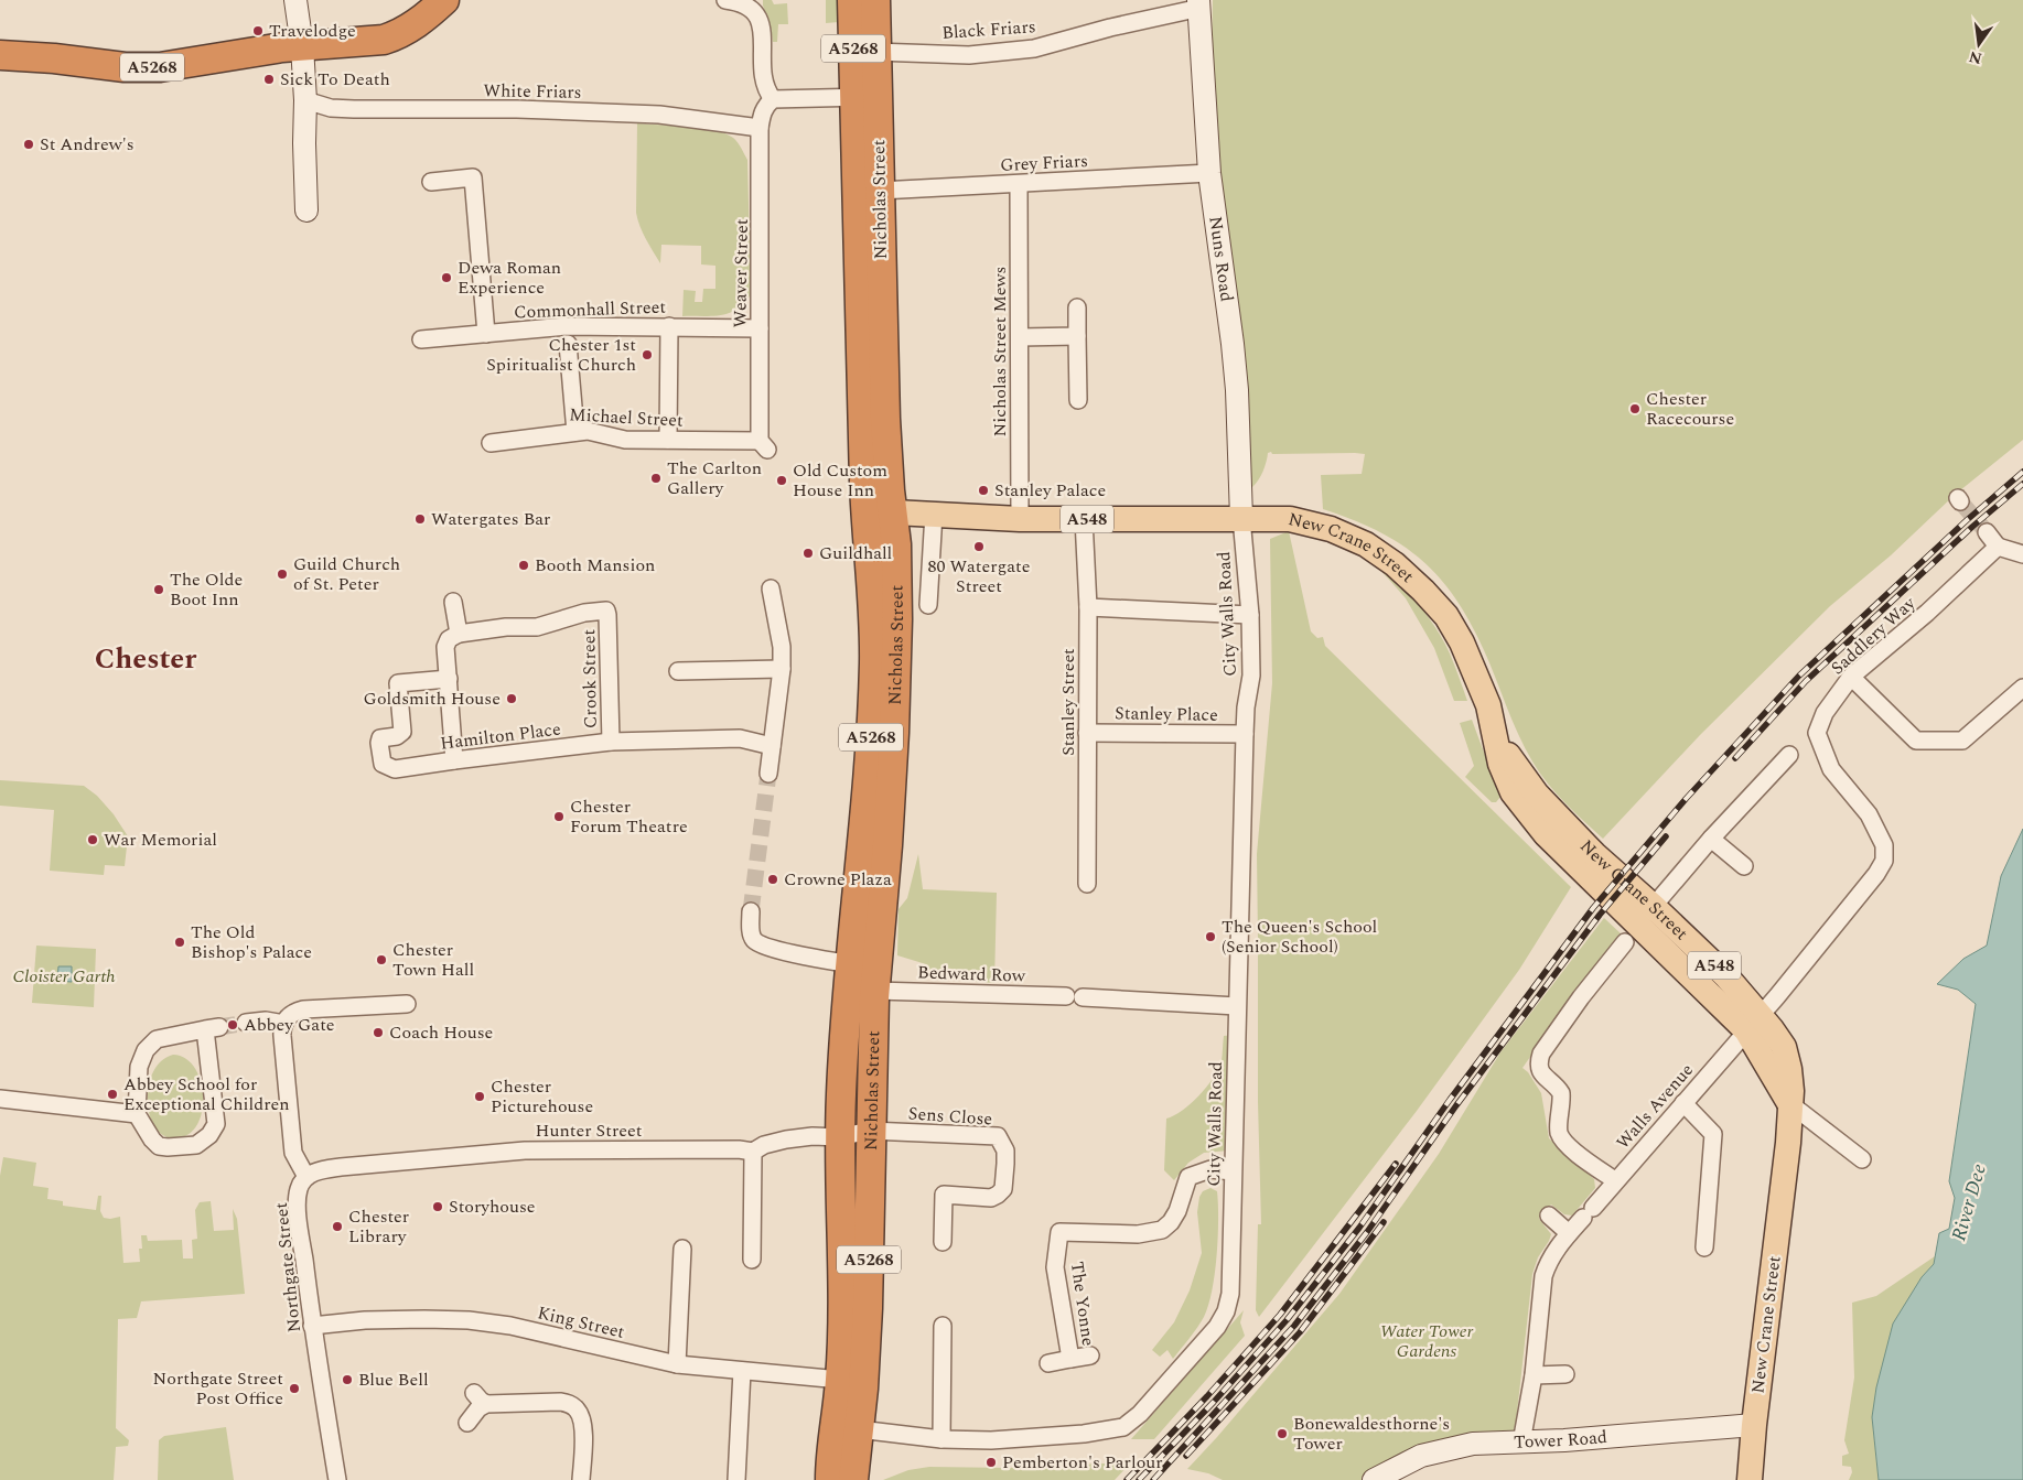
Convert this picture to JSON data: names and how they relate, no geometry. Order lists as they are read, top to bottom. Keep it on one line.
{"streets":{"highway":["A5268","Nicholas Street"],"main road":["A548","New Crane Street"],"street":["Black Friars","White Friars","Grey Friars","Nuns Road","Weaver Street","Commonhall Street","Nicholas Street Mews","Michael Street","City Walls Road","Saddlery Way","Crook Street","Stanley Street","Stanley Place","Hamilton Place","Bedward Row","Walls Avenue","Sens Close","Hunter Street","Northgate Street","The Yonne","King Street","Tower Road"]},"crossings":[["Black Friars","Nicholas Street"],["Black Friars","Nuns Road"],["A5268","Nicholas Street"],["A5268","City Walls Road"],["A5268","King Street"],["White Friars","Weaver Street"],["Grey Friars","Nicholas Street"],["Grey Friars","Nuns Road"],["Grey Friars","Nicholas Street Mews"],["Nicholas Street","A548"],["Nicholas Street","Bedward Row"],["Nicholas Street","Sens Close"],["Nicholas Street","Hunter Street"],["Nicholas Street","King Street"],["Nuns Road","A548"],["Nuns Road","New Crane Street"],["Nuns Road","City Walls Road"],["Weaver Street","Commonhall Street"],["Weaver Street","Michael Street"],["Nicholas Street Mews","A548"],["A548","New Crane Street"],["A548","City Walls Road"],["A548","Stanley Street"],["New Crane Street","City Walls Road"],["New Crane Street","Saddlery Way"],["New Crane Street","Walls Avenue"],["New Crane Street","Tower Road"],["City Walls Road","Stanley Place"],["City Walls Road","Bedward Row"],["City Walls Road","The Yonne"],["Saddlery Way","Walls Avenue"],["Crook Street","Hamilton Place"],["Stanley Street","Stanley Place"],["Walls Avenue","Tower Road"],["Sens Close","Hunter Street"],["Hunter Street","Northgate Street"],["Northgate Street","King Street"]],"districts":["Chester"],"water":["River Dee"],"parks":["Cloister Garth","Water Tower Gardens"],"places":["Travelodge","Sick To Death","St Andrew's","Dewa Roman Experience","Chester 1st Spiritualist Church","Chester Racecourse","The Carlton Gallery","Old Custom House Inn","Stanley Palace","Watergates Bar","80 Watergate Street","Guildhall","Booth Mansion","Guild Church of St. Peter","The Olde Boot Inn","Goldsmith House","Chester Forum Theatre","War Memorial","Crowne Plaza","The Queen's School (Senior School)","The Old Bishop's Palace","Chester Town Hall","Abbey Gate","Coach House","Abbey School for Exceptional Children","Chester Picturehouse","Storyhouse","Chester Library","Blue Bell","Northgate Street Post Office","Bonewaldesthorne's Tower","Pemberton's Parlour"],"north":"bottom"}
